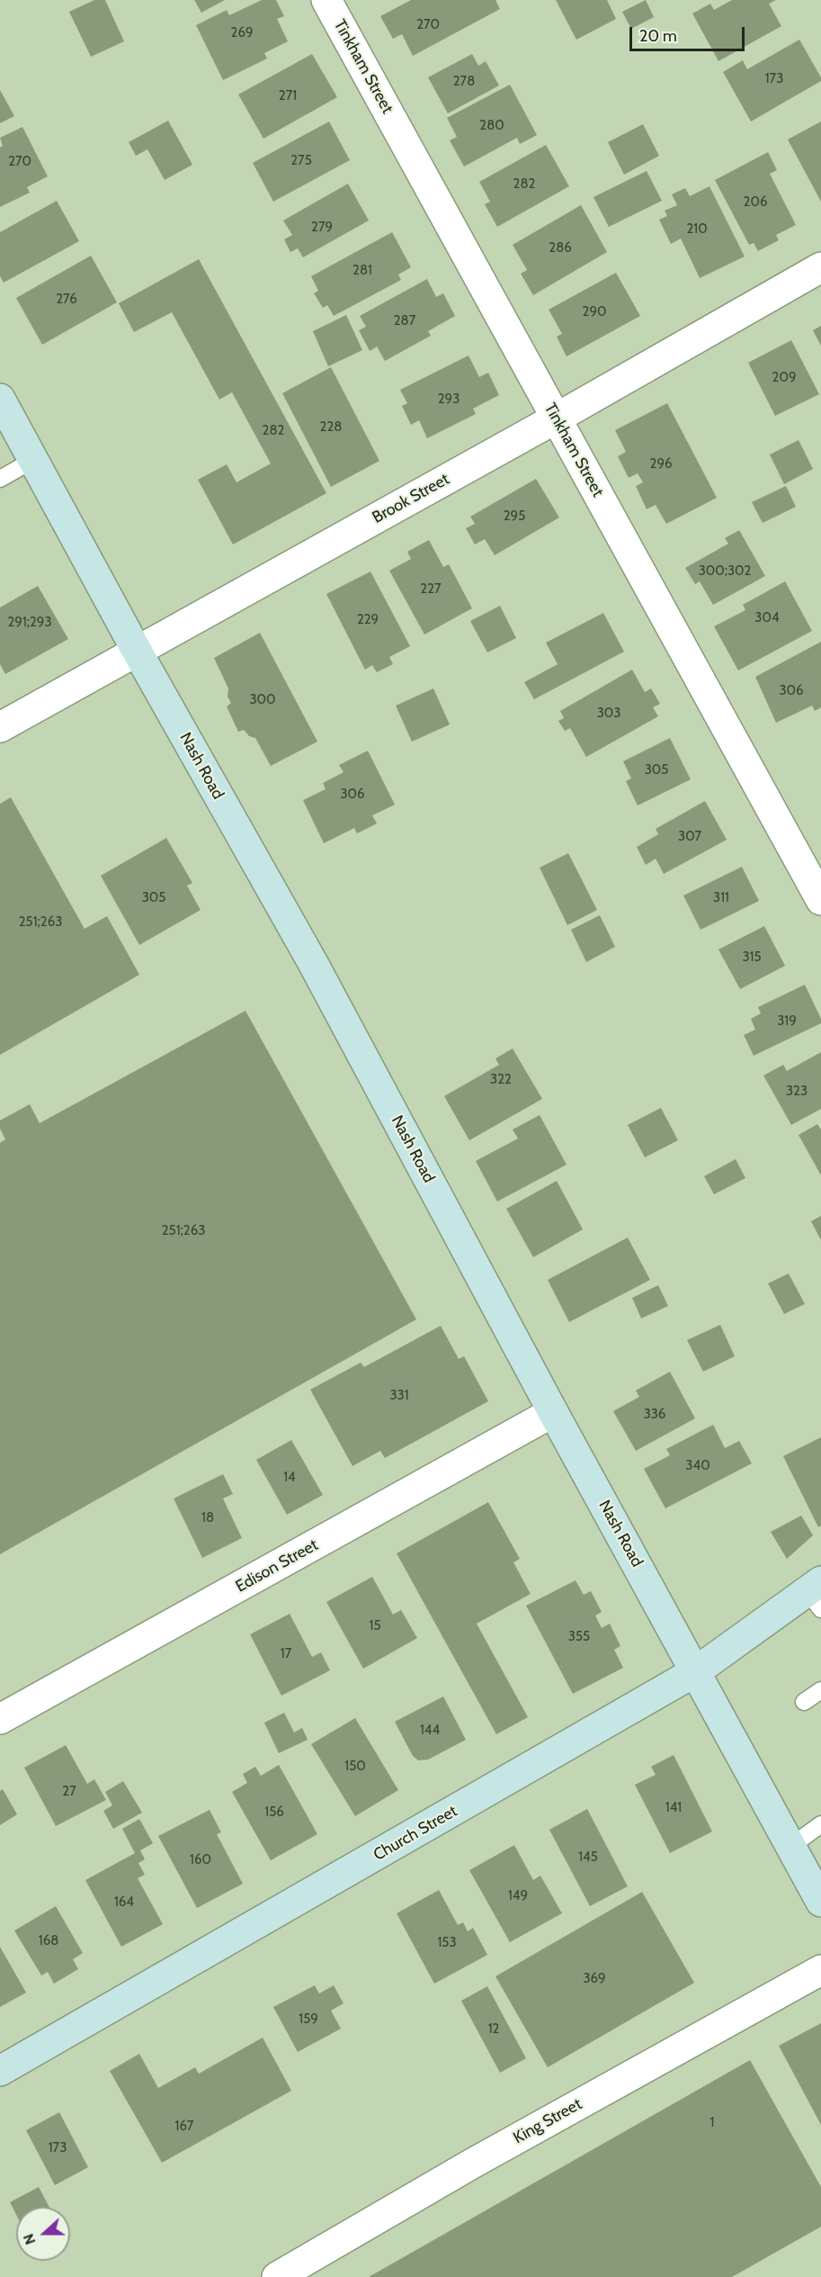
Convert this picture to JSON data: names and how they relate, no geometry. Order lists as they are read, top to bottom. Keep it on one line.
{"streets":{"main road":["Nash Road","Church Street"],"street":["Tinkham Street","Brook Street","Edison Street","King Street"]},"crossings":[["Tinkham Street","Brook Street"],["Brook Street","Nash Road"],["Nash Road","Edison Street"],["Nash Road","Church Street"]],"house_numbers":["270","269","173","278","271","280","275","270","282","206","279","210","286","281","276","290","287","209","293","228","282","296","295","300;302","227","304","229","291;293","306","300","303","305","306","307","305","311","251;263","315","319","322","323","251;263","331","336","340","14","18","15","355","17","144","150","27","141","156","145","160","149","164","168","153","369","159","12","1","167","173"],"scale_bar":"20 m","north":"left"}
